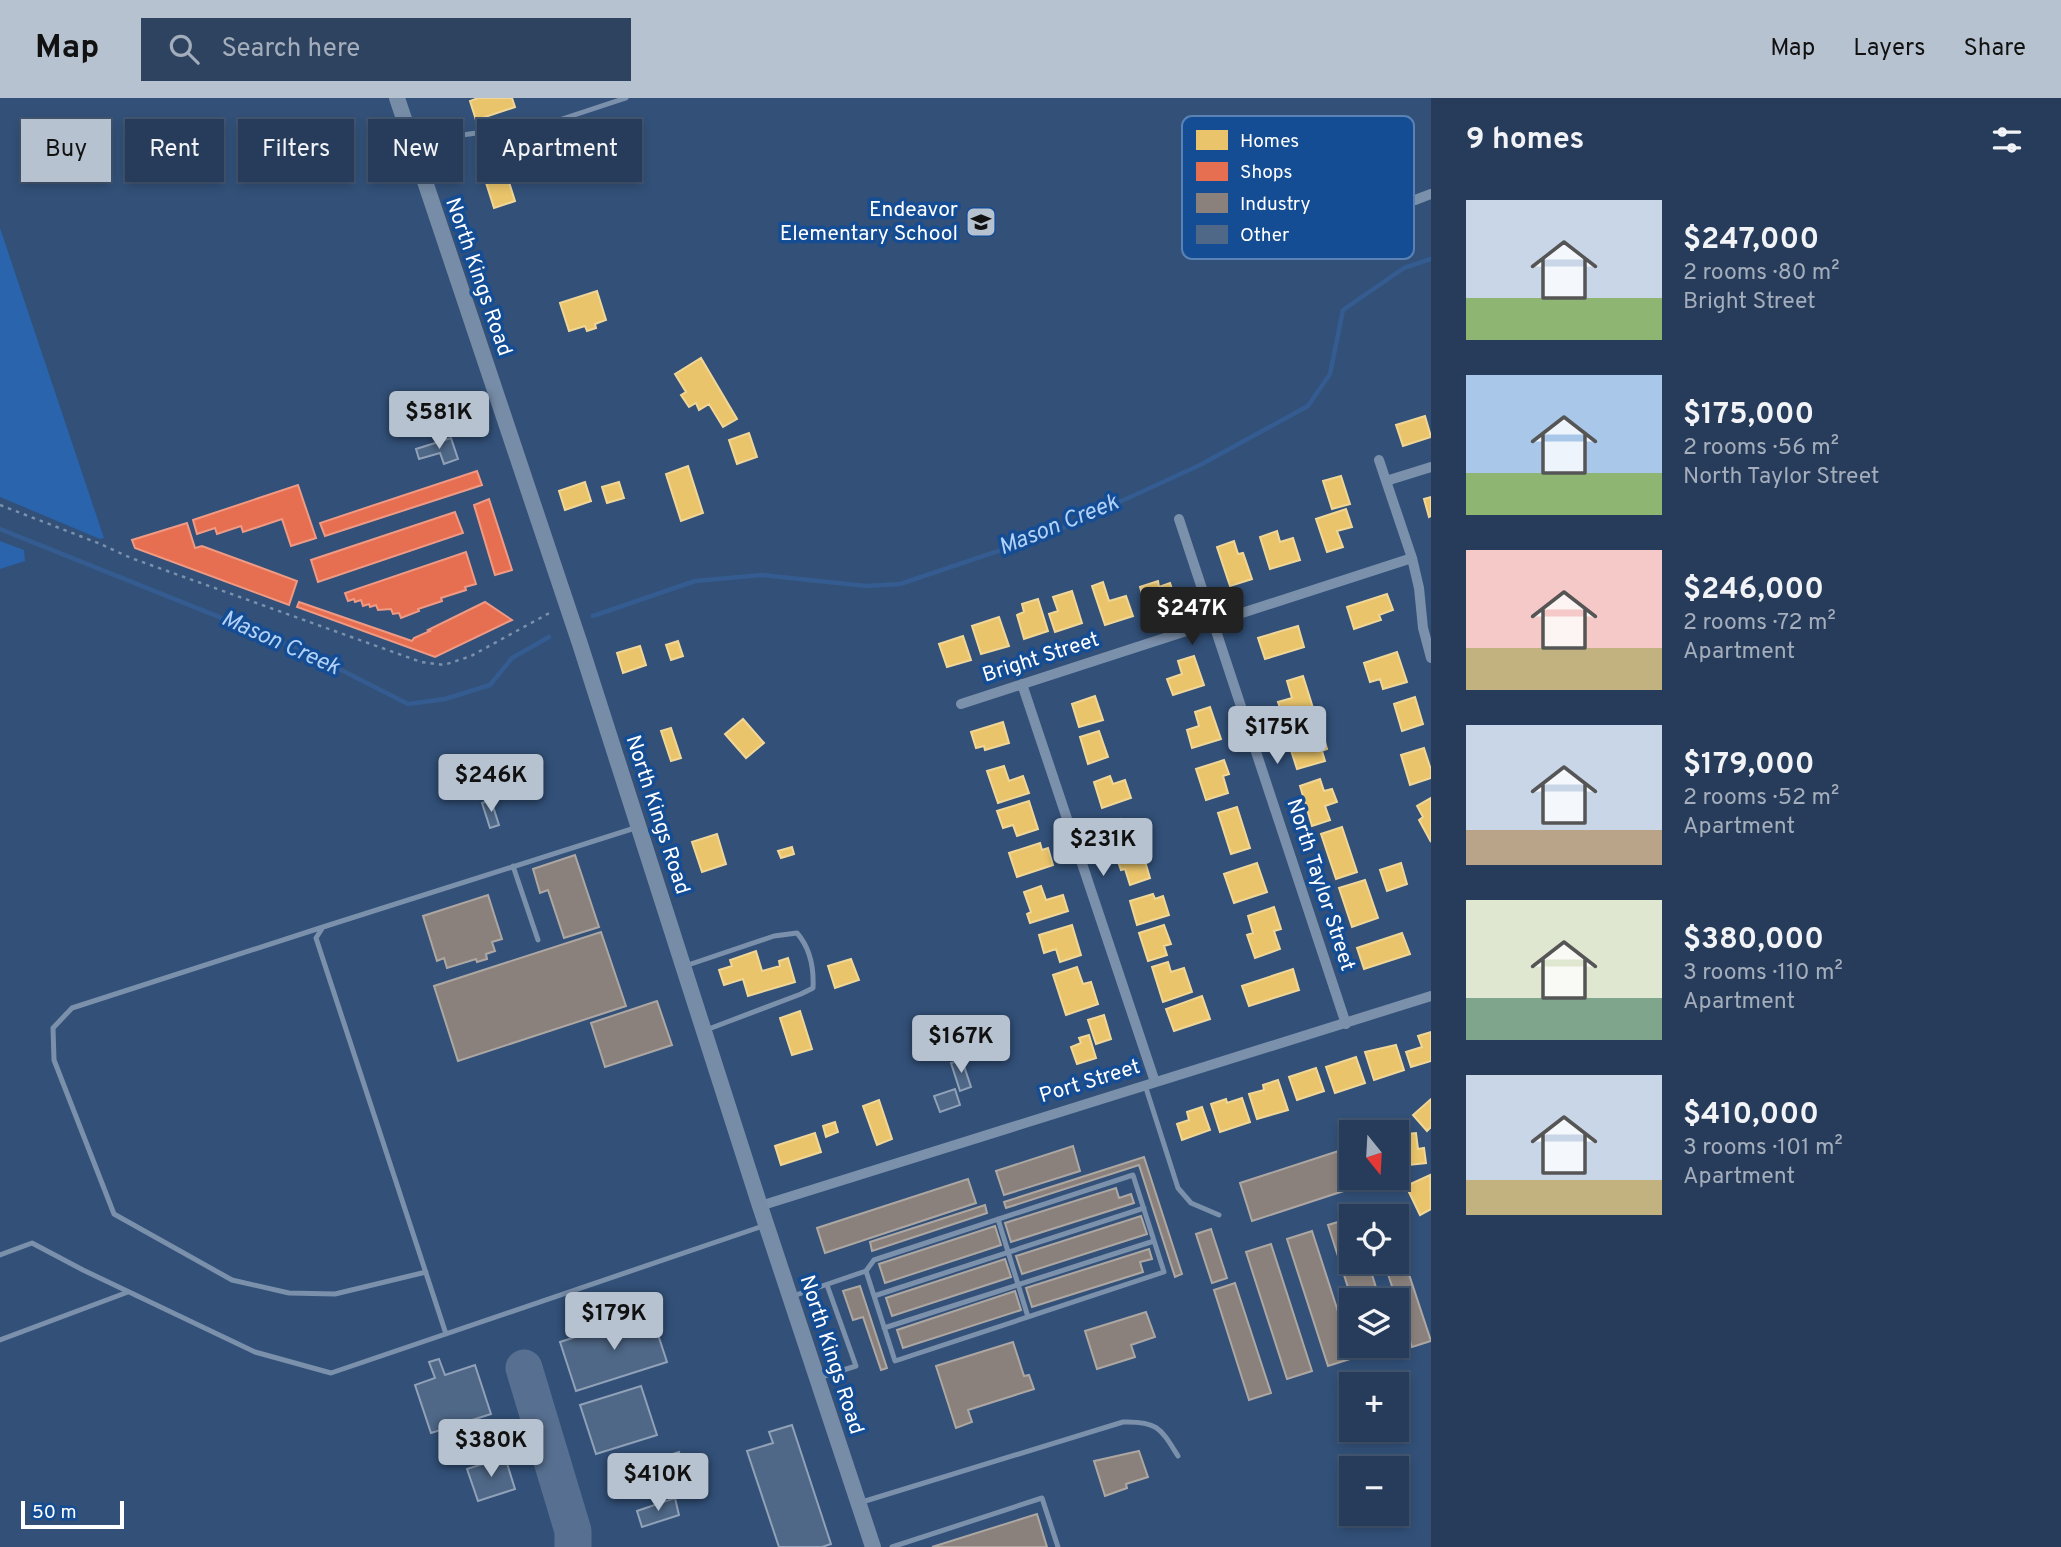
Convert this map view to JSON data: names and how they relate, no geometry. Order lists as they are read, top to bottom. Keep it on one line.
{"streets":{"main road":["North Kings Road"],"street":["Bright Street","North Taylor Street","Port Street"]},"crossings":[["North Kings Road","Port Street"],["Bright Street","North Taylor Street"],["North Taylor Street","Port Street"]],"water":["Mason Creek"],"places":{"school or university":["Endeavor Elementary School"]},"legend":["Homes","Shops","Industry","Other"],"scale_bar":"50 m","north":"bottom","page":{"header":"Map","search":"Search here","nav":["Map","Layers","Share"],"heading":"9 homes","chip":["Buy","Rent","Filters","New","Apartment"],"list":[{"name":"$247,000","note":"2 rooms · 80 m² · Bright Street"},{"name":"$175,000","note":"2 rooms · 56 m² · North Taylor Street"},{"name":"$246,000","note":"2 rooms · 72 m² · Apartment"},{"name":"$179,000","note":"2 rooms · 52 m² · Apartment"},{"name":"$380,000","note":"3 rooms · 110 m² · Apartment"},{"name":"$410,000","note":"3 rooms · 101 m² · Apartment"}],"price":["$581K","$247K","$175K","$246K","$231K","$167K","$179K","$380K","$410K"],"map_buttons":["+","−"],"scale":"50 m"}}
